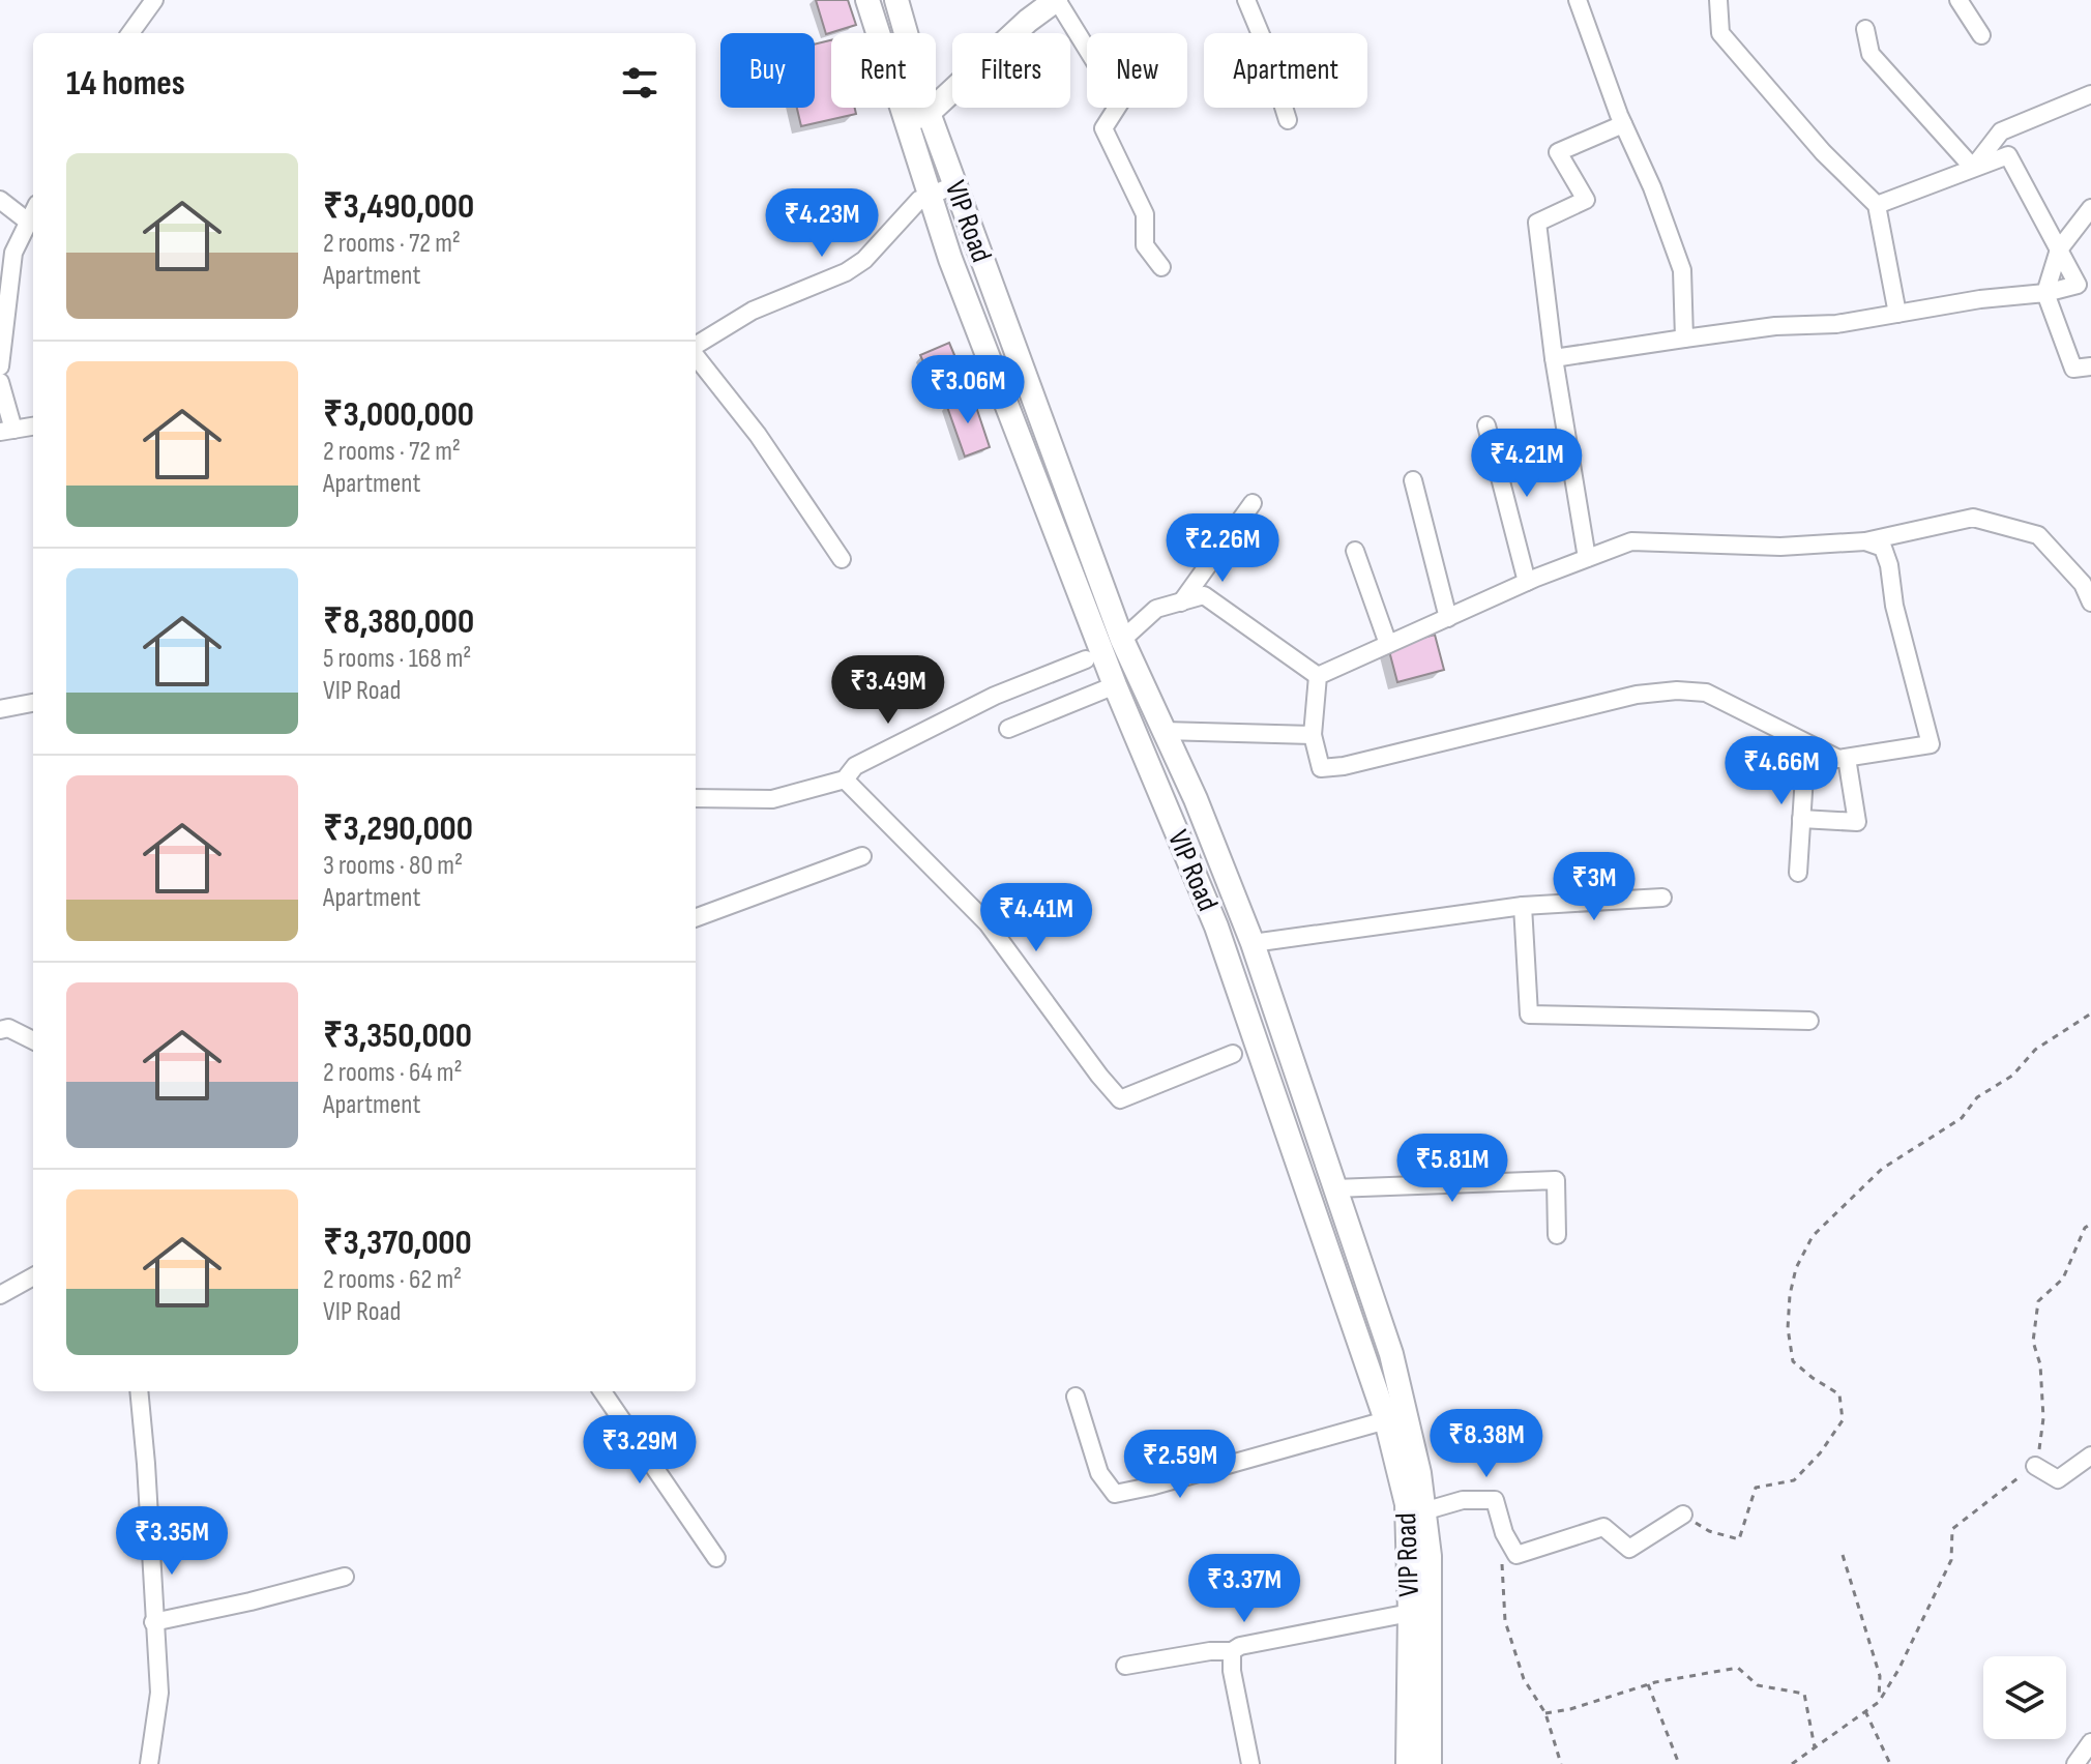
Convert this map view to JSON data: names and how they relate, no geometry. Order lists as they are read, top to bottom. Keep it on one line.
{"streets":{"main road":["VIP Road"]},"page":{"chip":["Buy","Rent","Filters","New","Apartment"],"heading":"14 homes","list":[{"name":"₹3,490,000","note":"2 rooms · 72 m² · Apartment"},{"name":"₹3,000,000","note":"2 rooms · 72 m² · Apartment"},{"name":"₹8,380,000","note":"5 rooms · 168 m² · VIP Road"},{"name":"₹3,290,000","note":"3 rooms · 80 m² · Apartment"},{"name":"₹3,350,000","note":"2 rooms · 64 m² · Apartment"},{"name":"₹3,370,000","note":"2 rooms · 62 m² · VIP Road"}],"price":["₹4.23M","₹3.06M","₹4.21M","₹2.26M","₹3.49M","₹4.66M","₹3M","₹4.41M","₹5.81M","₹8.38M","₹3.29M","₹2.59M","₹3.35M","₹3.37M"]}}
